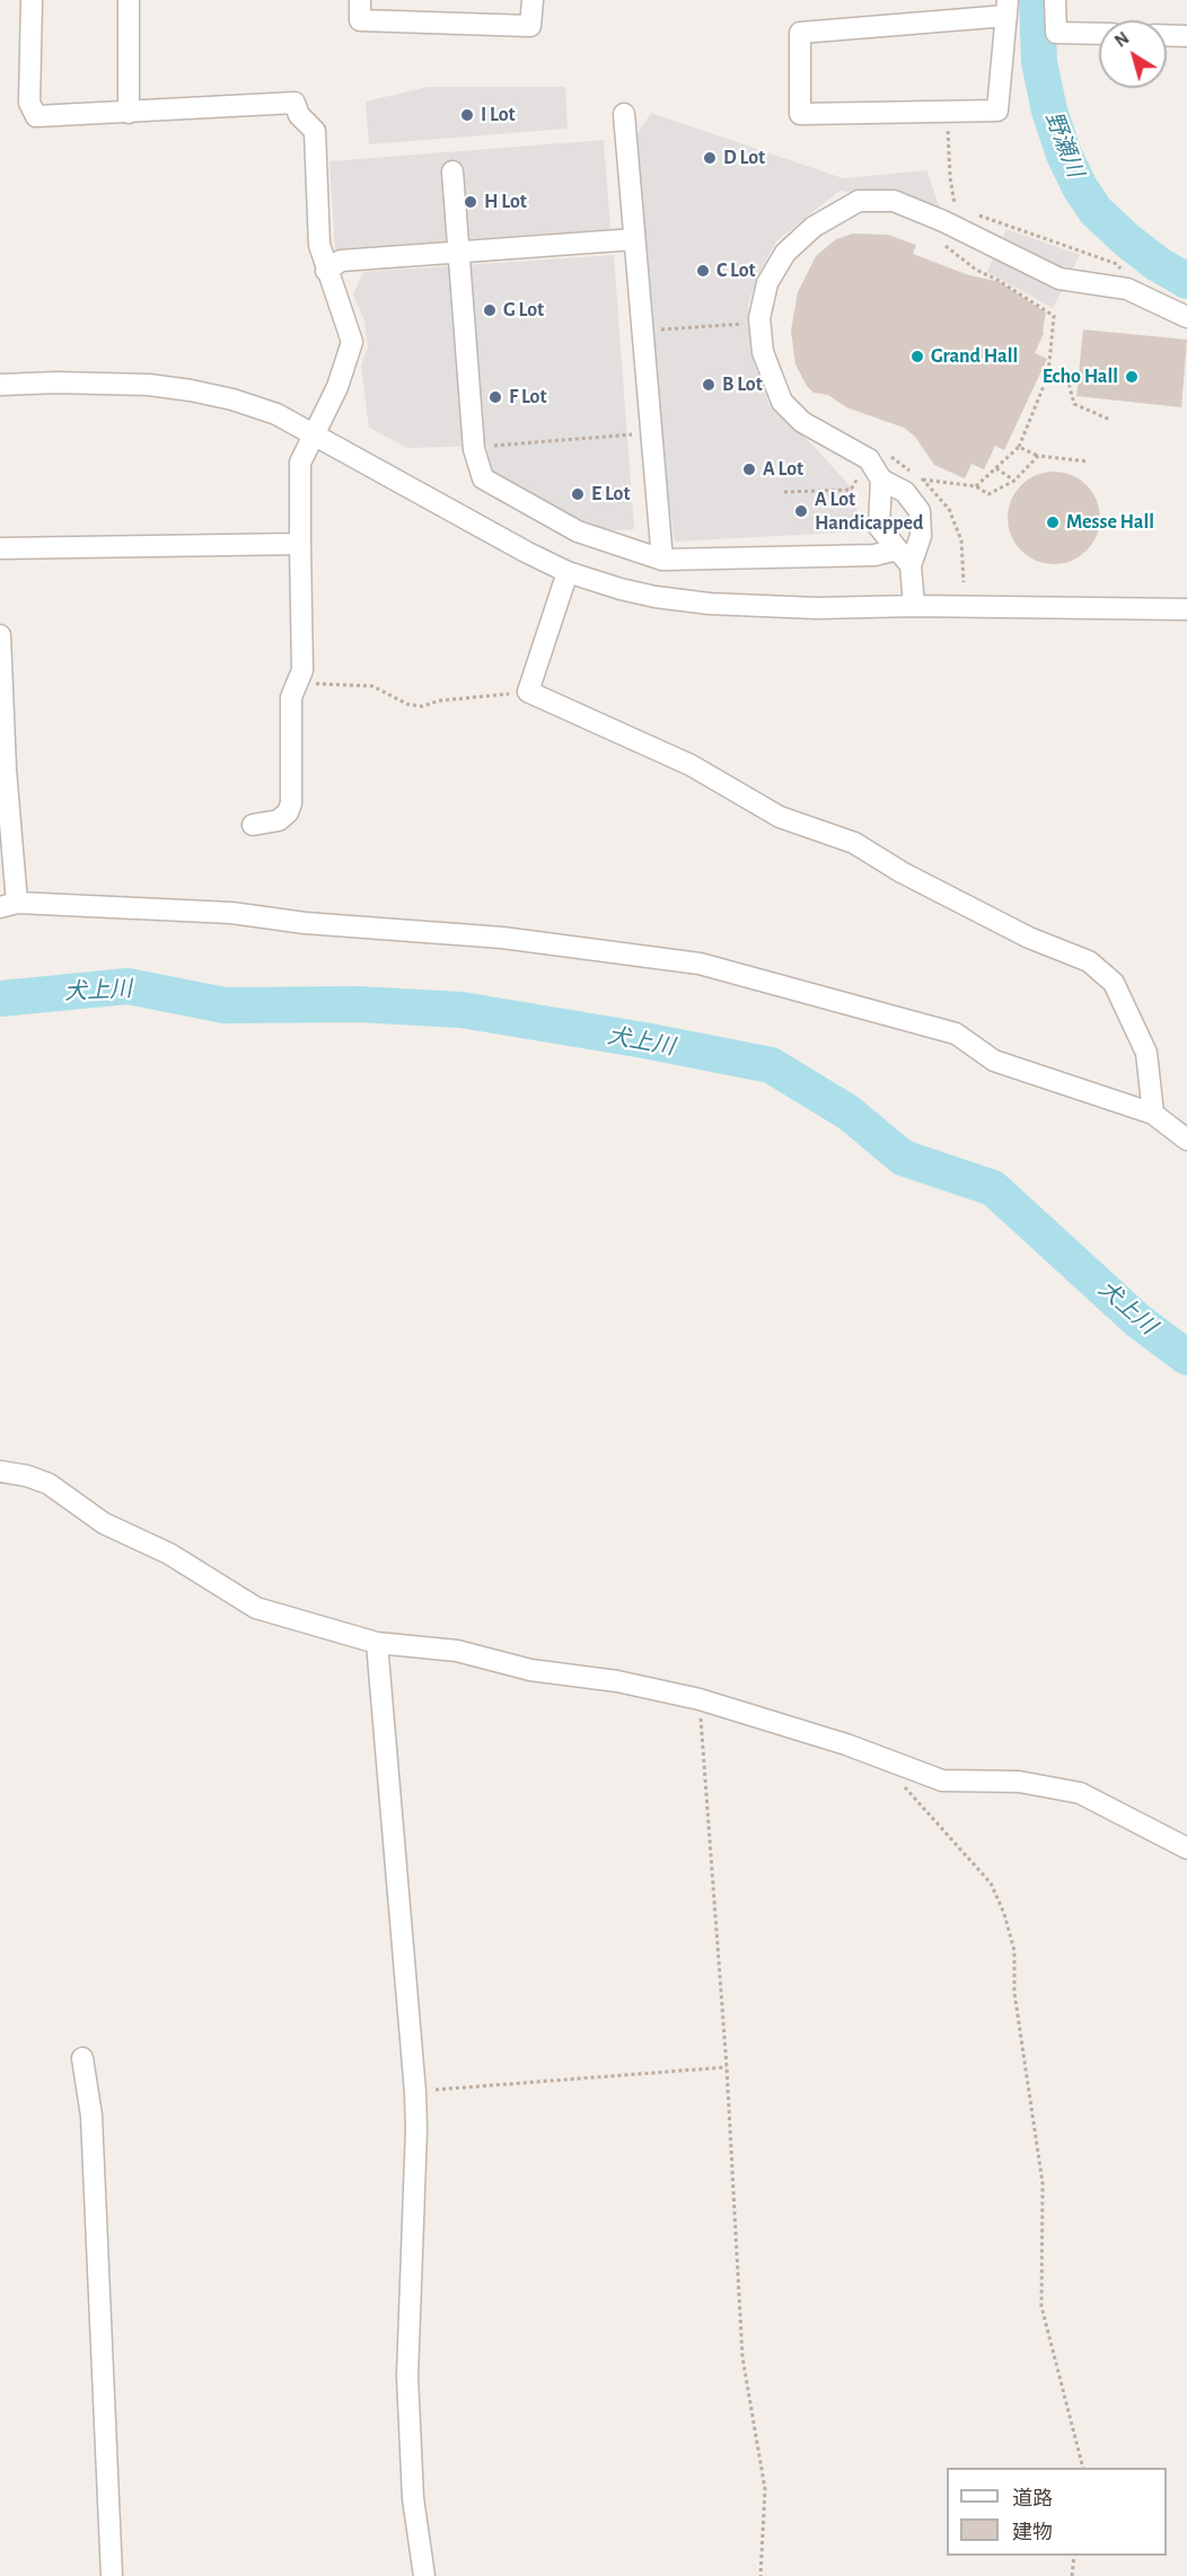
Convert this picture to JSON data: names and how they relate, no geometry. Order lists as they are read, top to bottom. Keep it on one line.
{"water":["野瀬川","犬上川"],"places":["I Lot","D Lot","H Lot","C Lot","G Lot","Grand Hall","Echo Hall","B Lot","F Lot","A Lot","E Lot","A Lot Handicapped","Messe Hall"],"legend":["道路","建物"],"north":"top left"}
